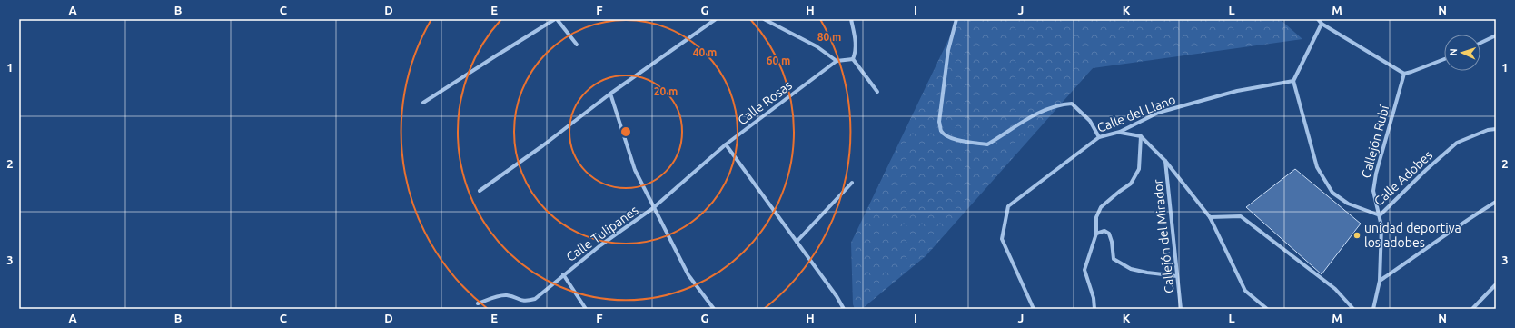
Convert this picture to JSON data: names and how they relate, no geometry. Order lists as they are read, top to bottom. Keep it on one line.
{"streets":{"street":["Calle Rosas","Calle del Llano","Callejón Rubí","Calle Adobes","Calle Tulipanes","Callejón del Mirador"]},"crossings":[["Calle Rosas","Calle Tulipanes"],["Calle del Llano","Calle Adobes"],["Callejón Rubí","Calle Adobes"]],"places":["unidad deportiva los adobes"],"north":"left","grid":{"columns":["A","B","C","D","E","F","G","H","I","J","K","L","M","N"],"rows":["1","2","3"]},"rings":["80 m","40 m","60 m","20 m"]}
